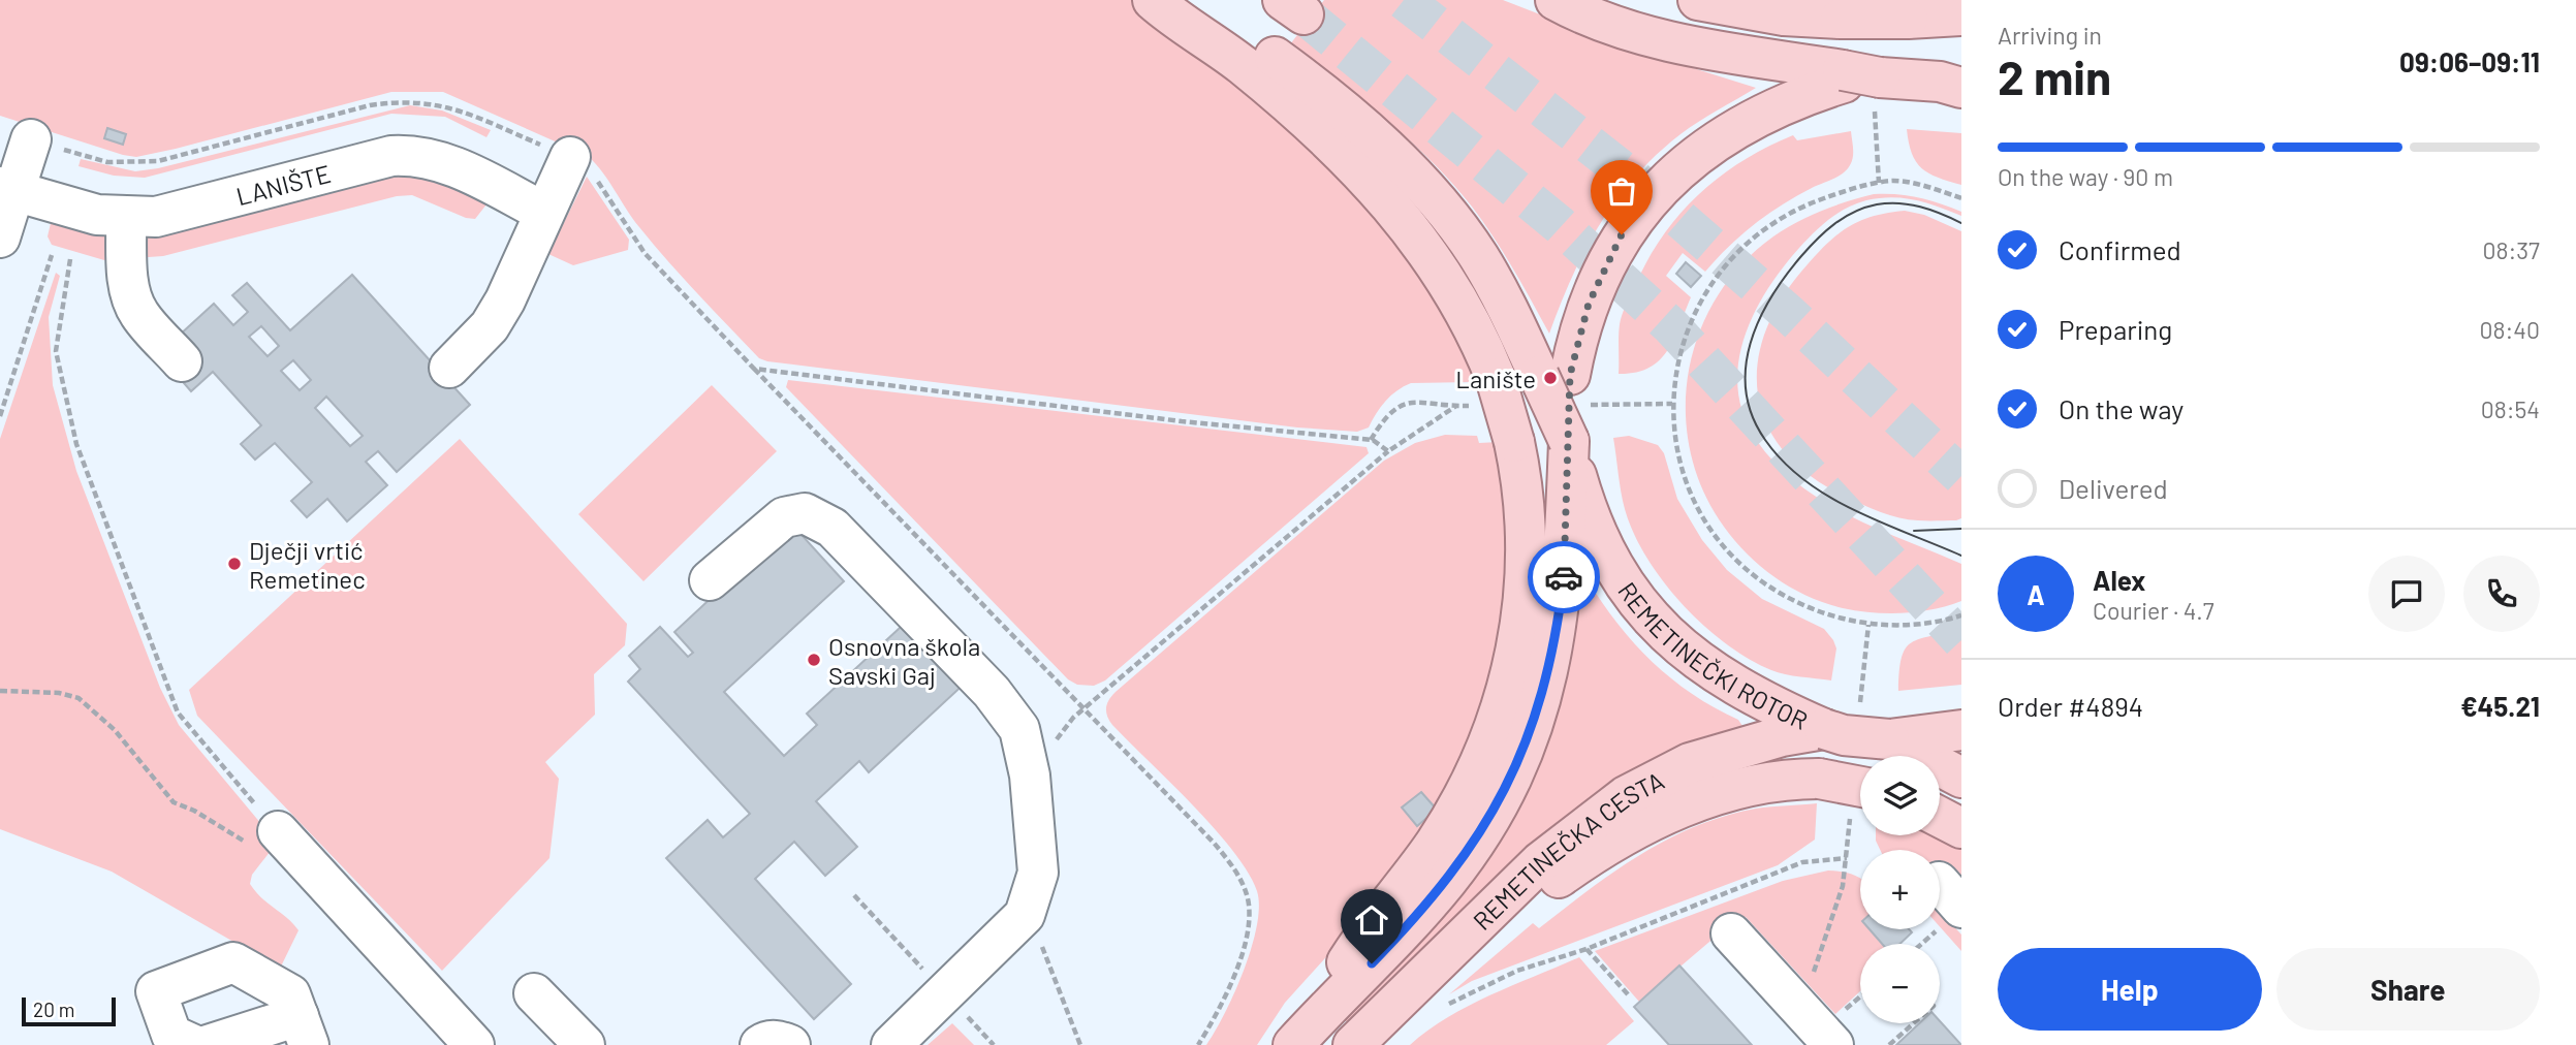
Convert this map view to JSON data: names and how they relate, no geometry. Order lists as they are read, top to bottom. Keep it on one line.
{"streets":{"main road":["REMETINEČKI ROTOR","REMETINEČKA CESTA"],"street":["LANIŠTE"]},"crossings":[["REMETINEČKI ROTOR","REMETINEČKA CESTA"]],"places":["Lanište","Dječji vrtić Remetinec","Osnovna škola Savski Gaj"],"scale_bar":"20 m","page":{"heading":["2 min","Arriving in","09:06–09:11"],"panel":["Alex","Courier · 4.7","Order #4894","€45.21"],"bar":"On the way · 90 m","list":[["Confirmed","08:37"],["Preparing","08:40"],["On the way","08:54"],"Delivered"],"round":"A","map_buttons":["+","−"],"buttons":["Help","Share"],"scale":"20 m"}}
